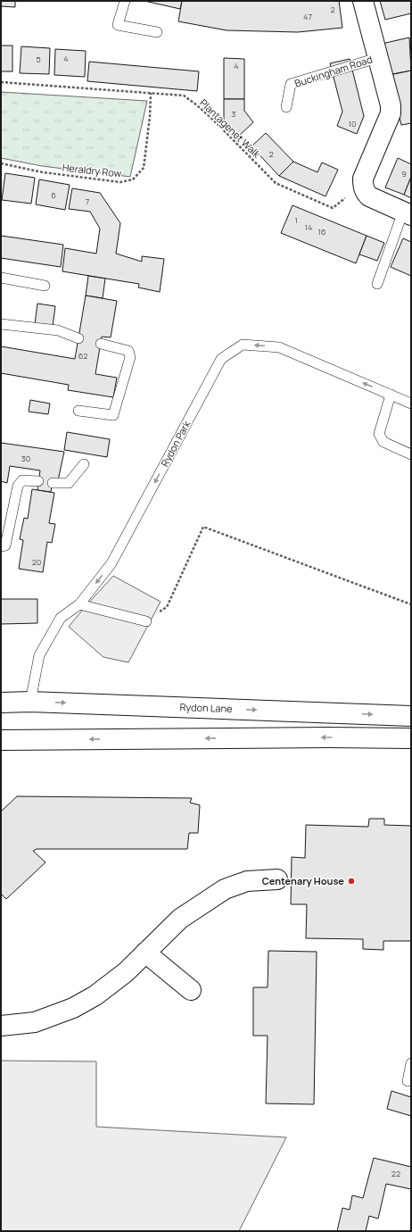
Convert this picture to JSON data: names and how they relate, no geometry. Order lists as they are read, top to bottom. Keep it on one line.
{"streets":{"main road":["Buckingham Road","Rydon Lane"],"lane":["Rydon Park"],"path":["Plantagenet Walk","Heraldry Row"]},"crossings":[["Plantagenet Walk","Heraldry Row"],["Rydon Park","Rydon Lane"]],"one_way":["Rydon Park"],"places":["Centenary House"],"house_numbers":["2","47","4","5","4","3","10","2","9","6","7","1","14","16","62","30","20","22"]}
